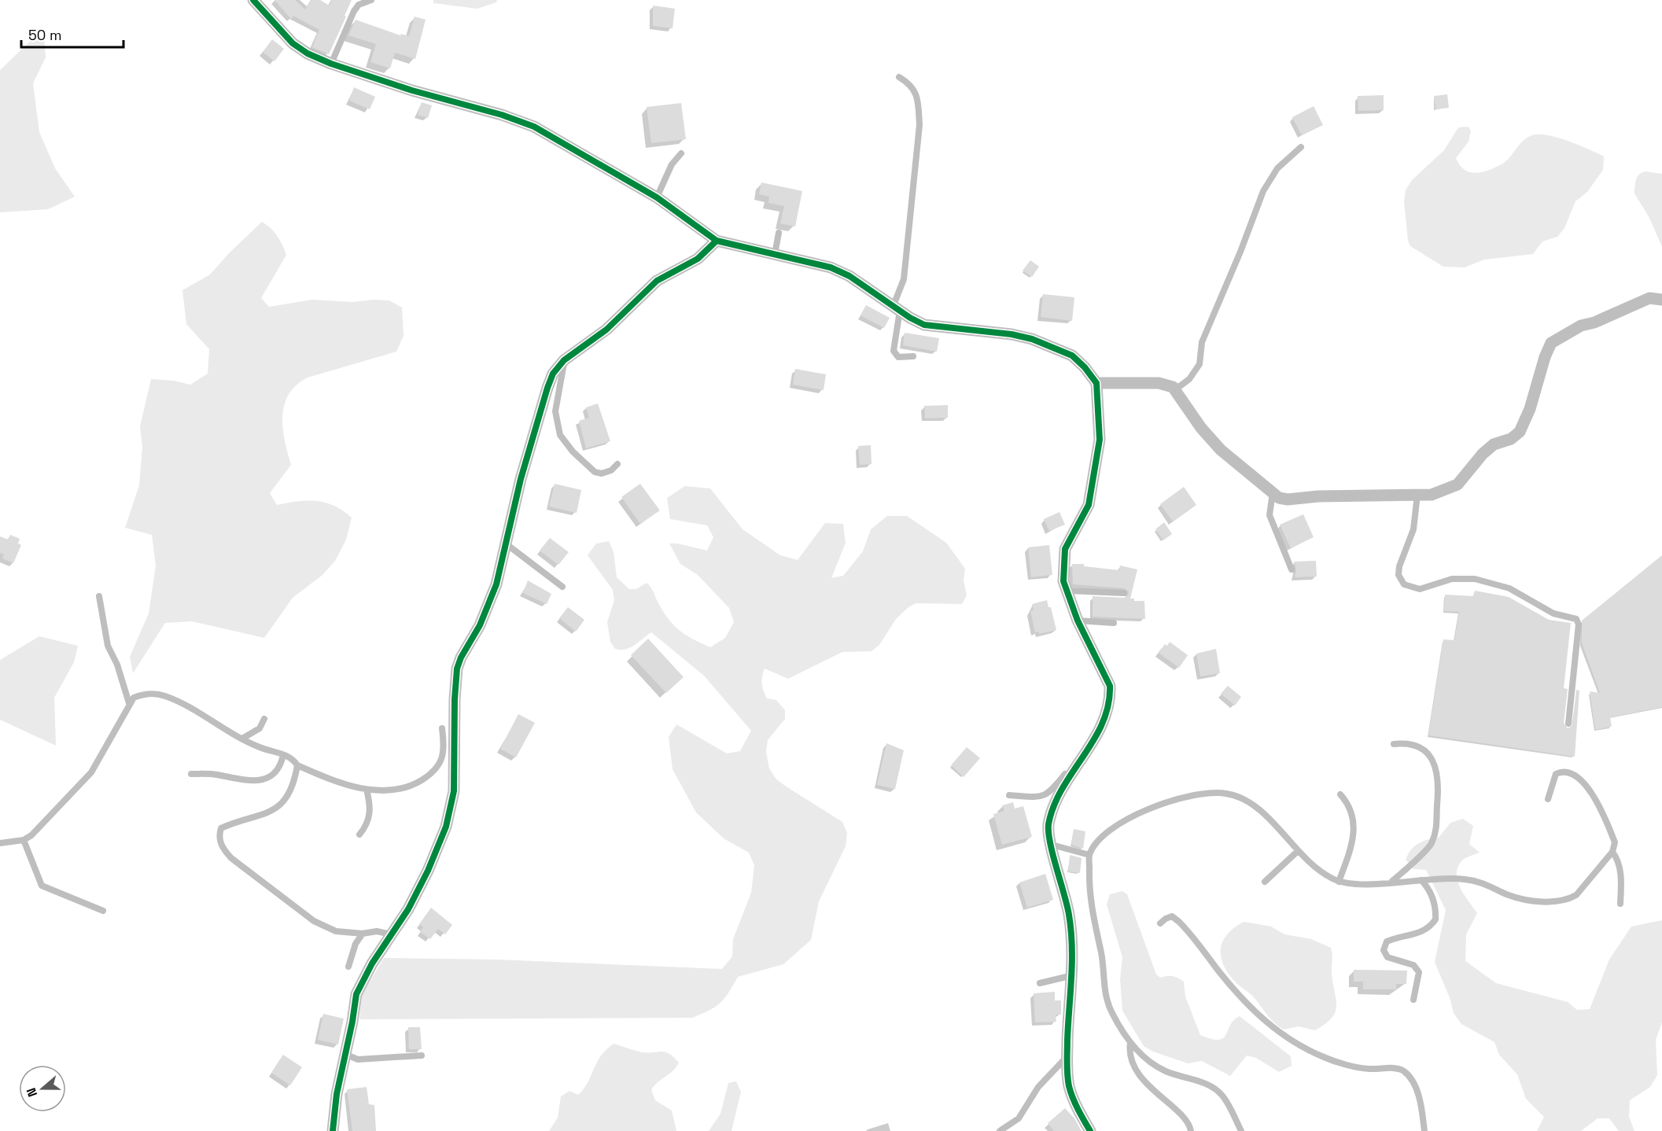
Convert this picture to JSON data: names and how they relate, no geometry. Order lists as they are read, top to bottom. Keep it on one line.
{"scale_bar":"50 m","north":"left"}
